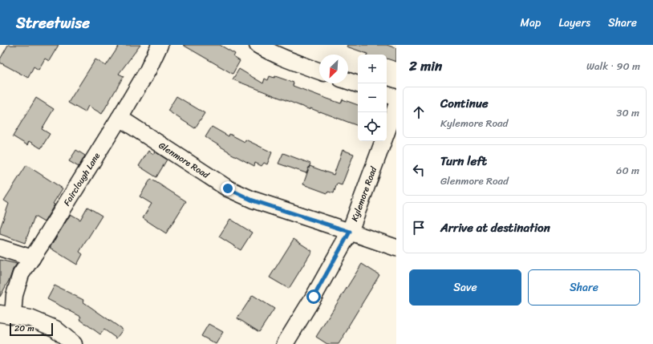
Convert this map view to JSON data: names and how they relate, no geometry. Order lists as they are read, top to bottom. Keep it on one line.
{"streets":{"street":["Glenmore Road","Fairclough Lane","Kylemore Road"]},"crossings":[["Glenmore Road","Fairclough Lane"],["Glenmore Road","Kylemore Road"]],"scale_bar":"20 m","north":"bottom left","page":{"header":"Streetwise","nav":["Map","Layers","Share"],"heading":["2 min","Walk · 90 m"],"map_buttons":["+","−"],"list":[["Continue","Kylemore Road","30 m"],["Turn left","Glenmore Road","60 m"],"Arrive at destination"],"buttons":["Save","Share"],"scale":"20 m"}}
